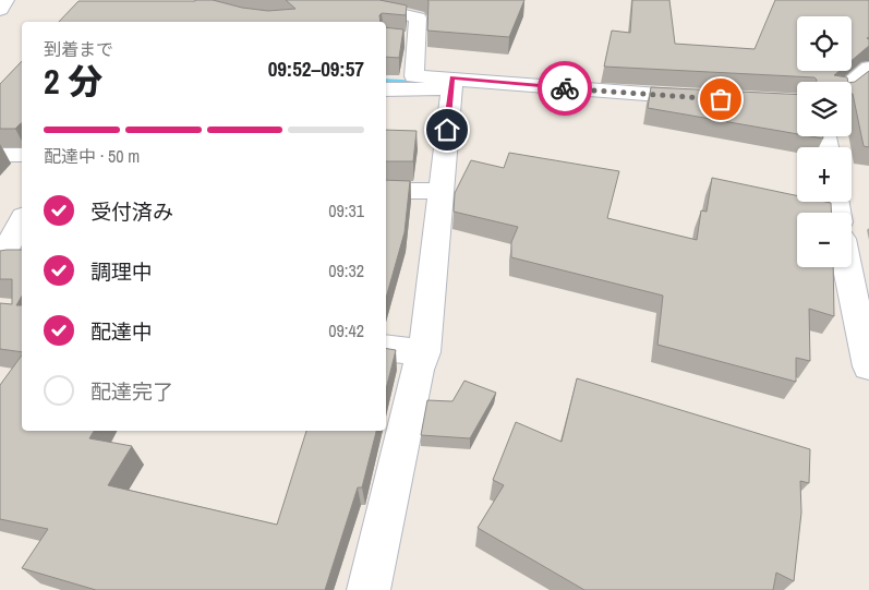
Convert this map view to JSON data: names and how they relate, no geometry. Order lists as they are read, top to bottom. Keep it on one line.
{"page":{"map_buttons":["+","−"],"heading":["2 分","到着まで","09:52–09:57"],"bar":"配達中 · 50 m","list":[["受付済み","09:31"],["調理中","09:32"],["配達中","09:42"],"配達完了"]}}
